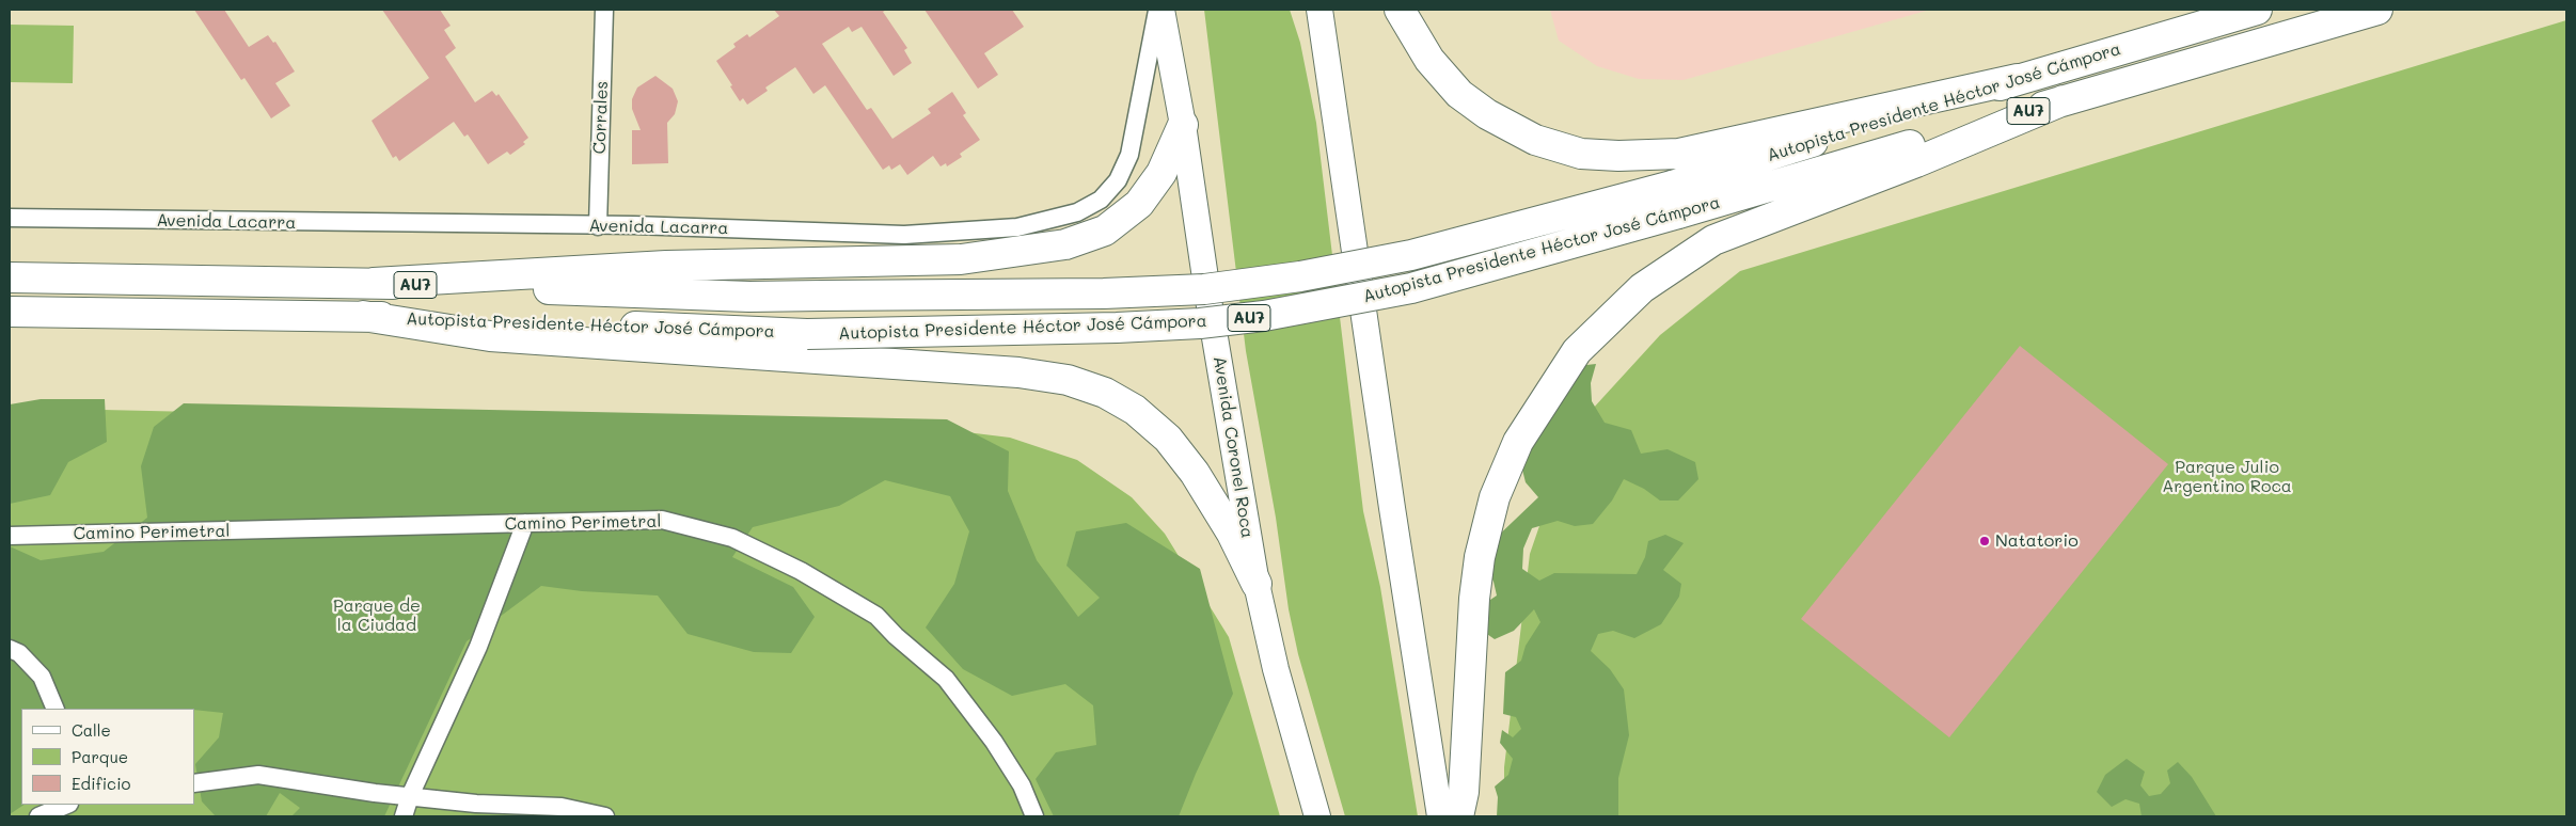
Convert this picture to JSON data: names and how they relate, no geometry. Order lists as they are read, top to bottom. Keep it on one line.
{"streets":{"highway":["Autopista Presidente Héctor José Cámpora","AU7"],"main road":["Avenida Coronel Roca"],"street":["Corrales","Avenida Lacarra","Camino Perimetral"]},"crossings":[["Corrales","Avenida Lacarra"]],"parks":["Parque Julio Argentino Roca","Parque de la Ciudad"],"places":["Natatorio"],"legend":["Calle","Parque","Edificio"]}
